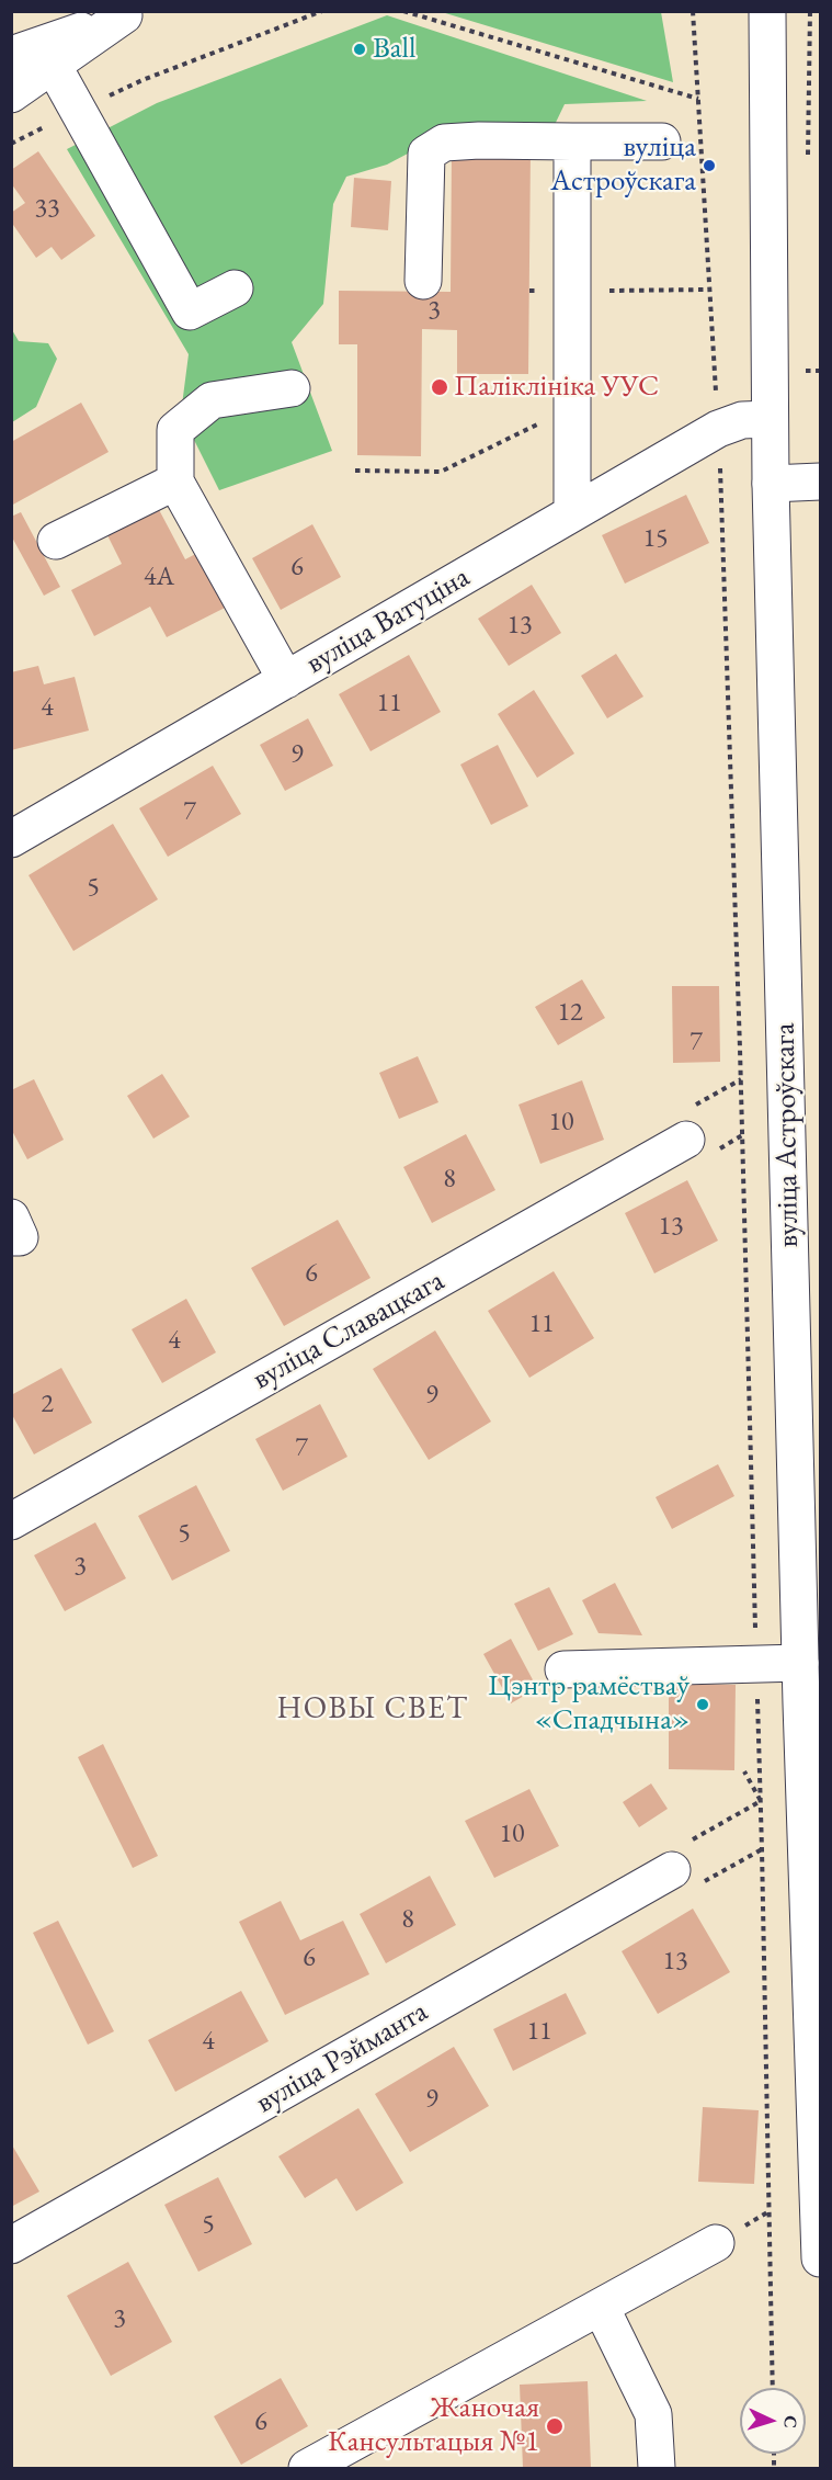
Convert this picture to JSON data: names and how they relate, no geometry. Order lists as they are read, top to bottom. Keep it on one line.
{"streets":{"street":["вуліца Ватуціна","вуліца Астроўскага","вуліца Славацкага","вуліца Рэйманта"]},"crossings":[["вуліца Ватуціна","вуліца Астроўскага"]],"districts":["НОВЫ СВЕТ"],"places":["Ball","вуліца Астроўскага","Паліклініка УУС","Цэнтр рамёстваў «Спадчына»","Жаночая Кансультацыя №1"],"house_numbers":["33","3","15","6","4А","13","11","4","9","7","5","12","7","10","8","13","6","11","4","9","2","7","5","3","10","8","6","13","11","4","9","5","3","6"],"north":"right"}
